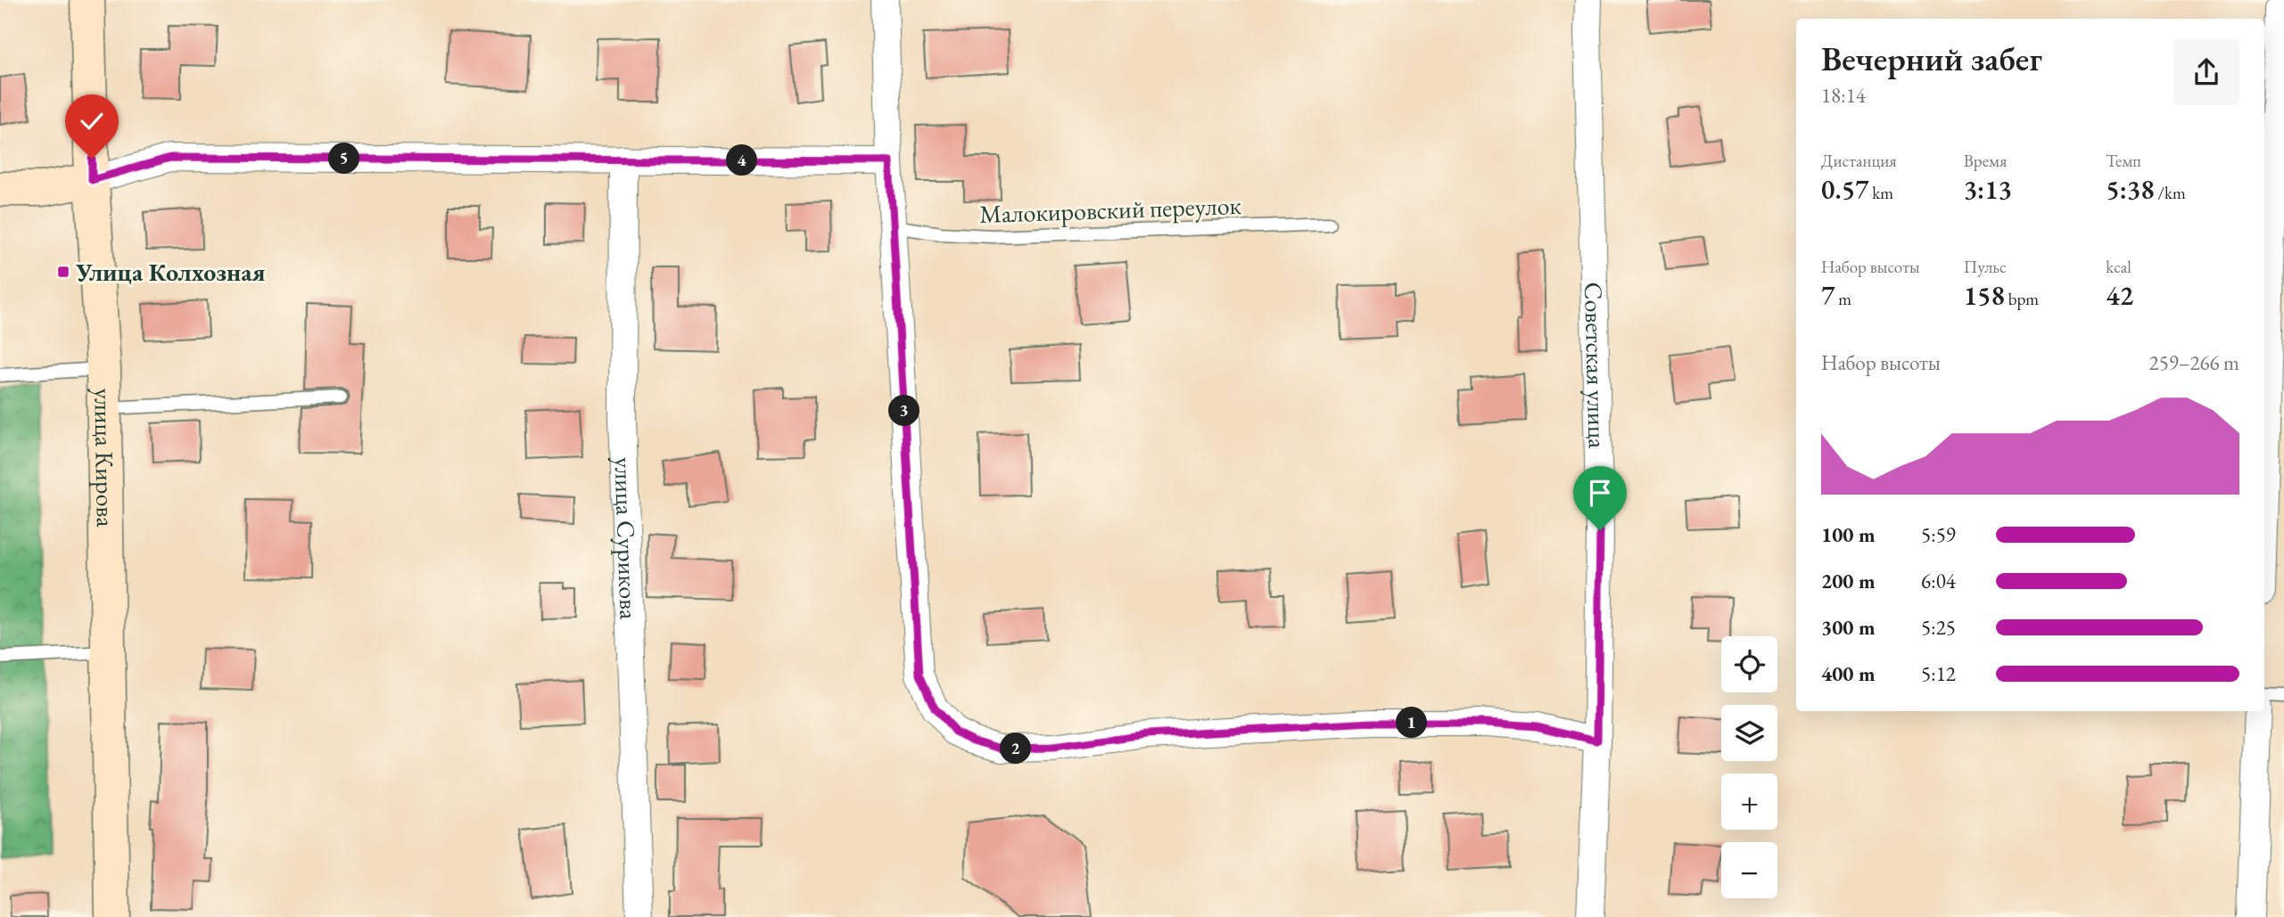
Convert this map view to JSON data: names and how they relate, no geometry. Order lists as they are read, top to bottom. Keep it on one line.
{"streets":{"street":["Советская улица","улица Кирова","улица Сурикова"],"lane":["Малокировский переулок"]},"places":{"transit":["Улица Колхозная"]},"page":{"heading":["Вечерний забег","18:14"],"stats":[["Дистанция","0.57 km"],["Время","3:13"],["Темп","5:38 /km"],["Набор высоты","7 m"],["Пульс","158 bpm"],["kcal","42"]],"pins":["5","4","3","1","2"],"chart":["Набор высоты","259–266 m"],"list":[{"name":"100 m","note":"5:59"},{"name":"200 m","note":"6:04"},{"name":"300 m","note":"5:25"},{"name":"400 m","note":"5:12"}],"map_buttons":["+","−"]}}
